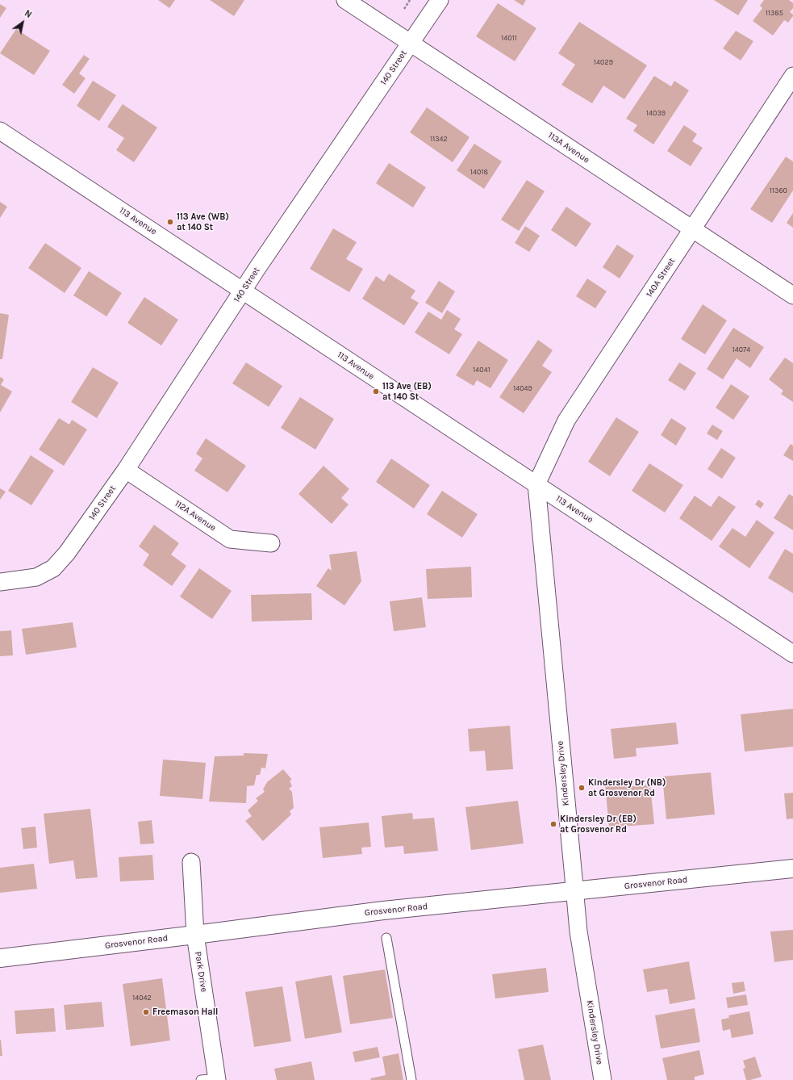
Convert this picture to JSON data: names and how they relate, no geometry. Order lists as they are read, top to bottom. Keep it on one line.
{"streets":{"street":["140 Street","113A Avenue","113 Avenue","140A Street","112A Avenue","Kindersley Drive","Grosvenor Road","Park Drive"]},"crossings":[["140 Street","113A Avenue"],["140 Street","113 Avenue"],["140 Street","112A Avenue"],["113A Avenue","140A Street"],["113 Avenue","140A Street"],["113 Avenue","Kindersley Drive"],["140A Street","Kindersley Drive"],["Kindersley Drive","Grosvenor Road"],["Grosvenor Road","Park Drive"]],"places":["113 Ave (WB) at 140 St","113 Ave (EB) at 140 St","Kindersley Dr (NB) at Grosvenor Rd","Kindersley Dr (EB) at Grosvenor Rd","Freemason Hall"],"house_numbers":["11385","14011","14029","14039","11342","14018","11360","14074","14041","14049","14042"],"north":"top right"}
